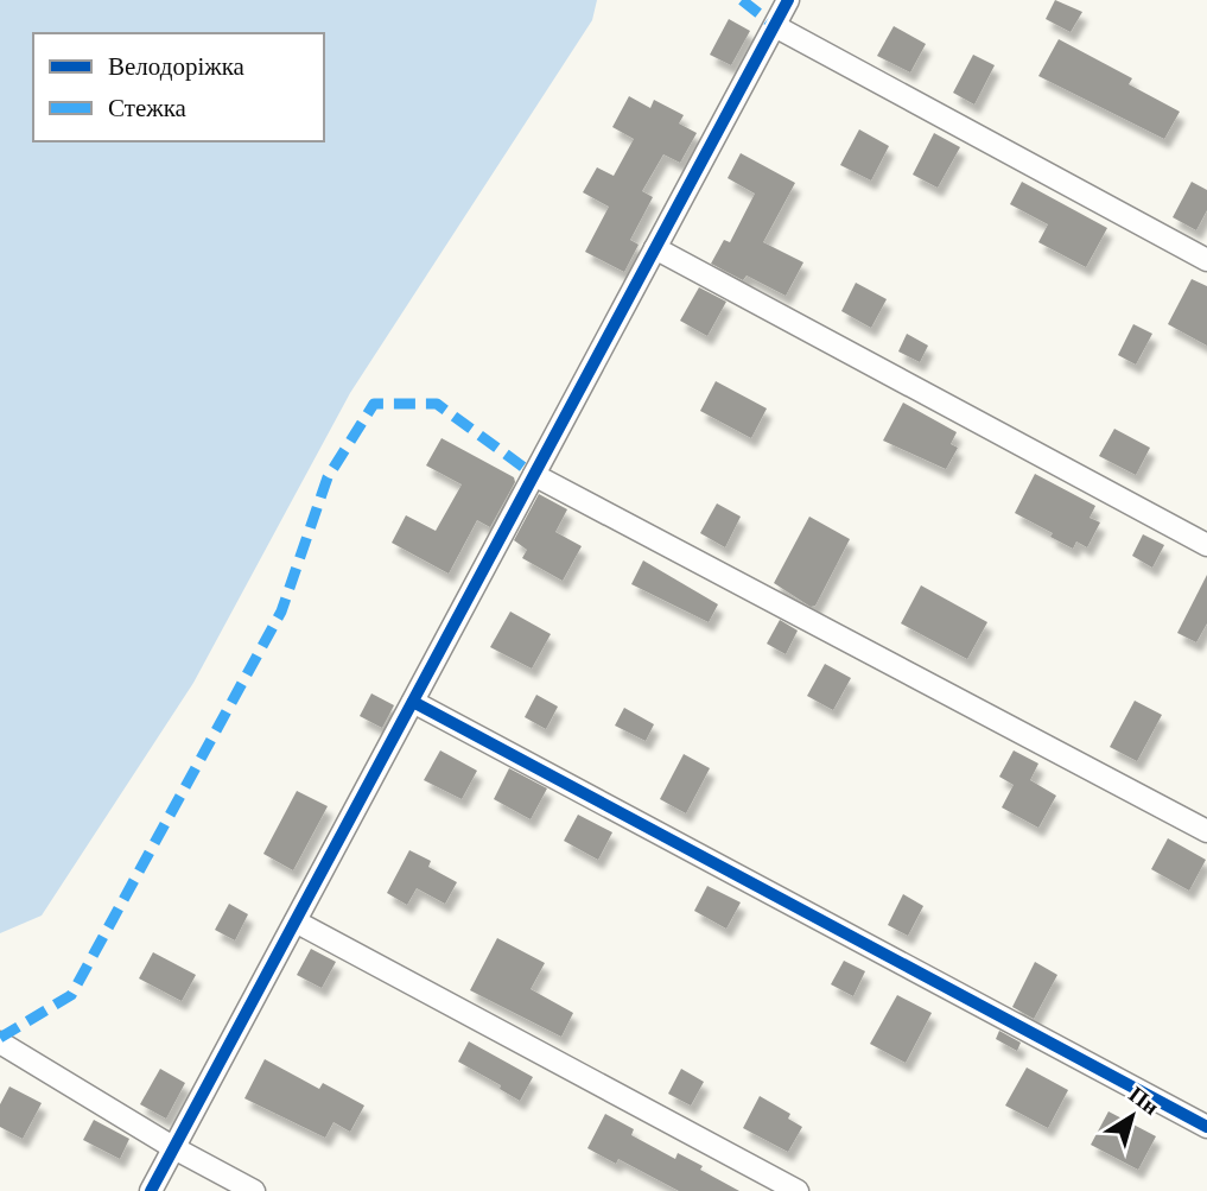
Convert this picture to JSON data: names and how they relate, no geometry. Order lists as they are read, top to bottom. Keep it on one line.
{"legend":["Велодоріжка","Стежка"],"north":"top right"}
